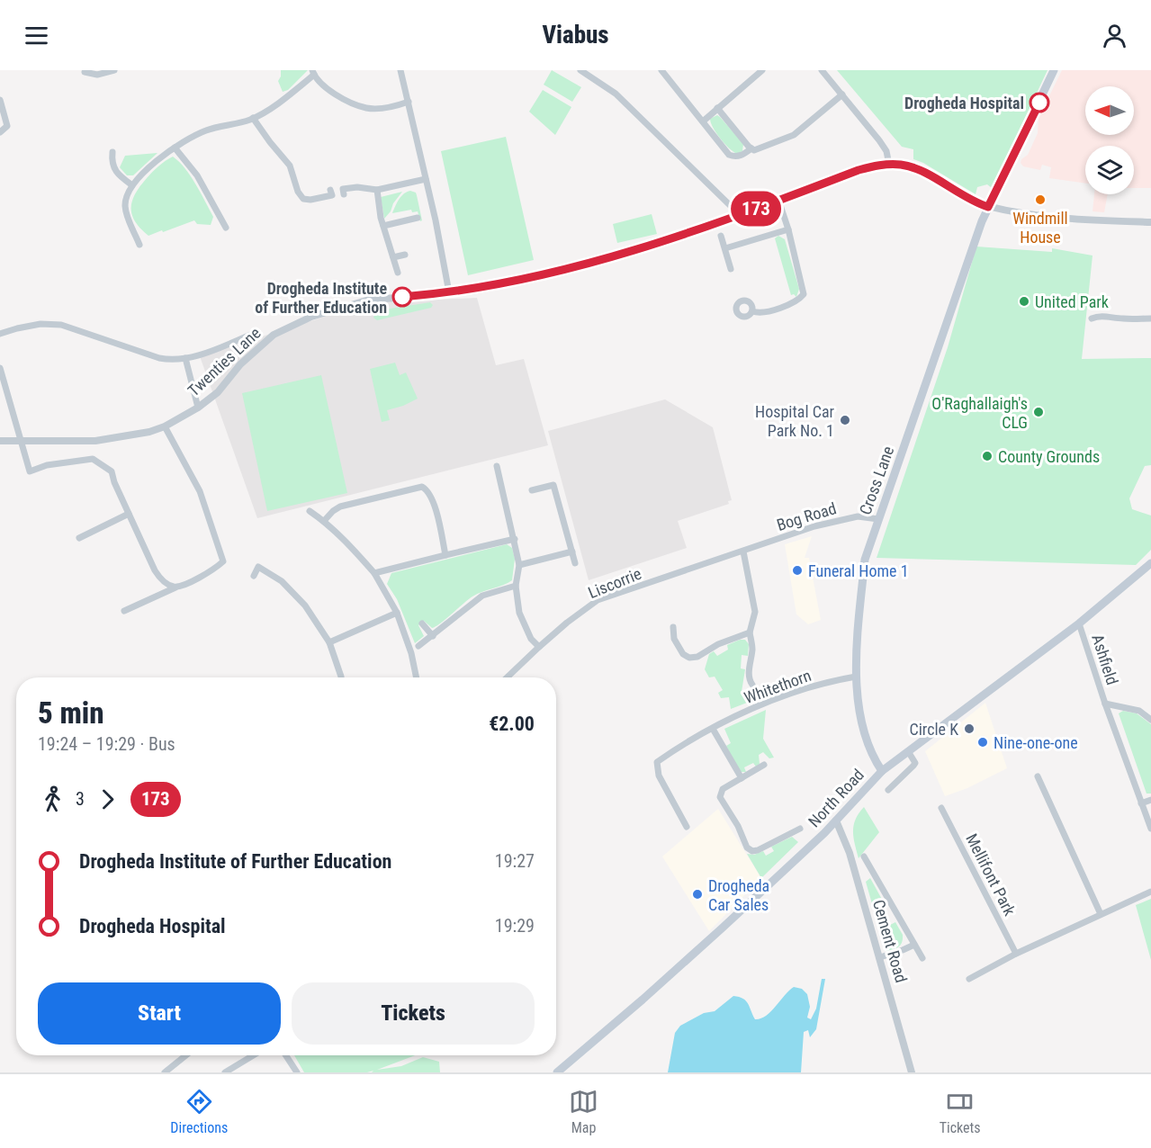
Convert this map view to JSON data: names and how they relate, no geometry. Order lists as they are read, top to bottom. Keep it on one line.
{"streets":{"main road":["Cross Lane","North Road"],"street":["Twenties Lane","Bog Road","Liscorrie","Ashfield","Whitethorn","Mellifont Park","Cement Road"]},"crossings":[["Twenties Lane","Cross Lane"],["Cross Lane","Bog Road"],["Cross Lane","Whitethorn"],["Cross Lane","North Road"],["Bog Road","Liscorrie"],["Ashfield","North Road"],["North Road","Cement Road"]],"places":["Drogheda Hospital","Windmill House","Drogheda Institute of Further Education","United Park","O'Raghallaigh's CLG","Hospital Car Park No. 1","County Grounds","Funeral Home 1","Circle K","Nine-one-one","Drogheda Car Sales"],"lines":["bus line 173"],"north":"left","page":{"header":"Viabus","on_map":"173","heading":["5 min","19:24 – 19:29 · Bus","€2.00"],"legs":["3","173"],"list":[{"name":"Drogheda Institute of Further Education","value":"19:27"},{"name":"Drogheda Hospital","value":"19:29"}],"buttons":["Start","Tickets"],"tabs":["Directions","Map","Tickets"]}}
